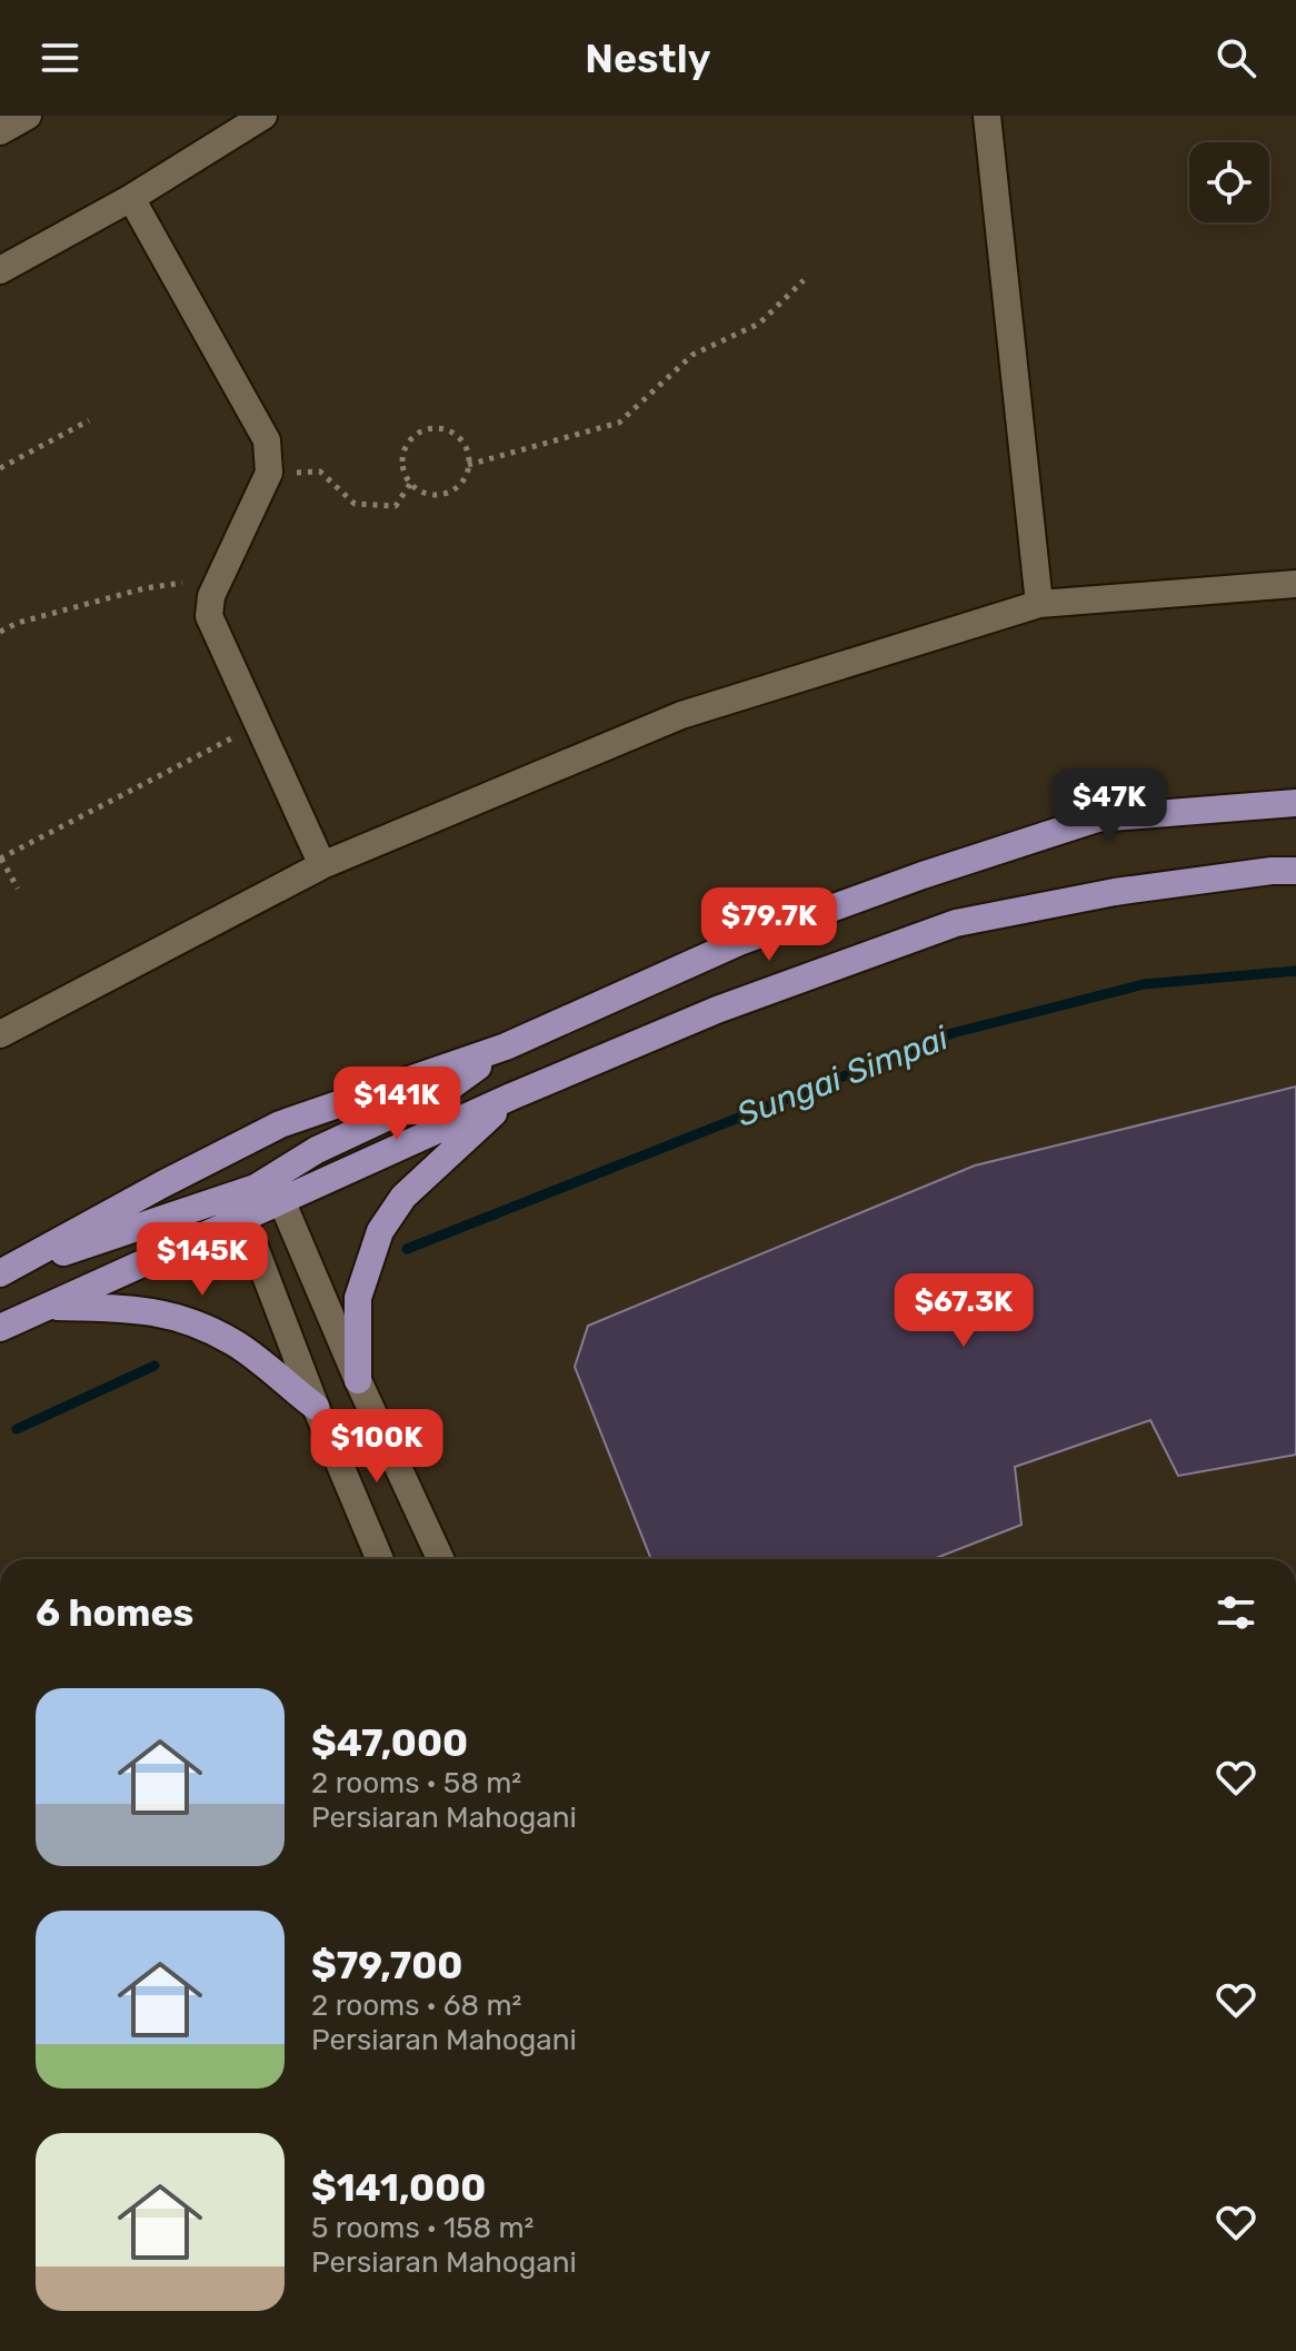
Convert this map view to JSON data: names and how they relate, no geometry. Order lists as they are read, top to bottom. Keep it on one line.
{"water":["Sungai Simpai"],"page":{"header":"Nestly","price":["$47K","$79.7K","$141K","$145K","$67.3K","$100K"],"heading":"6 homes","list":[{"name":"$47,000","note":"2 rooms · 58 m² · Persiaran Mahogani"},{"name":"$79,700","note":"2 rooms · 68 m² · Persiaran Mahogani"},{"name":"$141,000","note":"5 rooms · 158 m² · Persiaran Mahogani"}]}}
